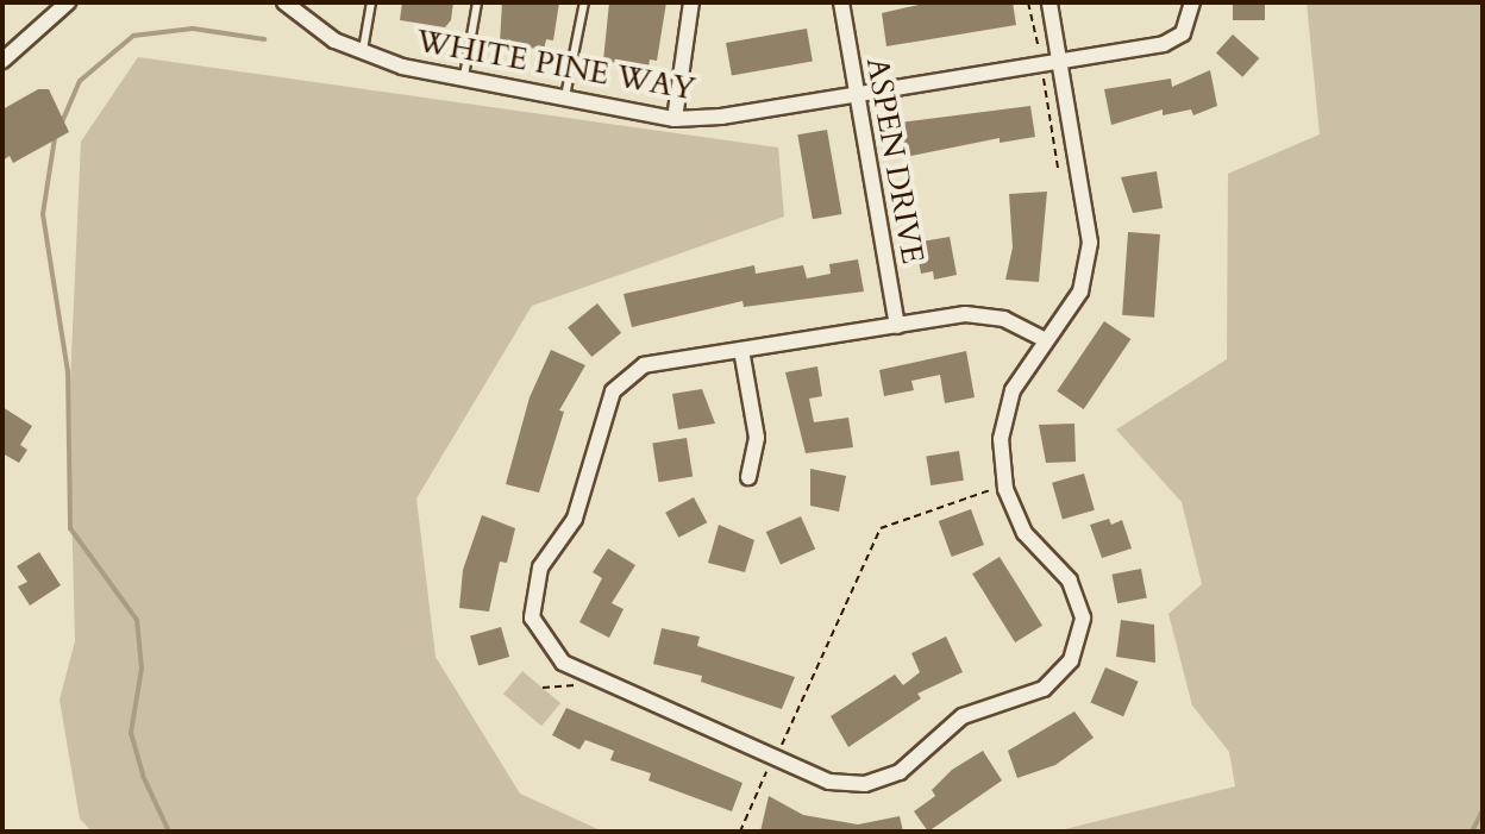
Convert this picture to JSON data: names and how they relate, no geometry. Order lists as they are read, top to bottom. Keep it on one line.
{"streets":{"street":["WHITE PINE WAY","ASPEN DRIVE"]},"crossings":[["WHITE PINE WAY","ASPEN DRIVE"]]}
